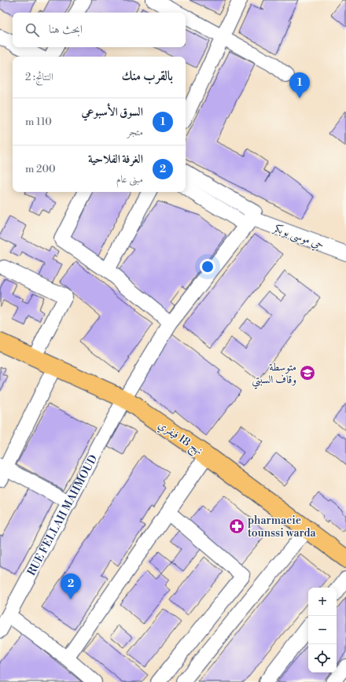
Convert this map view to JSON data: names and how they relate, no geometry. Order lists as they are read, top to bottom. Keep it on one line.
{"streets":{"main road":["نهج 18 فيفري"],"street":["حي موسى بوبكر","RUE FELLAH MAHMOUD"]},"crossings":[["حي موسى بوبكر","RUE FELLAH MAHMOUD"],["نهج 18 فيفري","RUE FELLAH MAHMOUD"]],"places":{"school or university":["متوسطة وقاف السبتي"],"pharmacy":["pharmacie tounssi warda"]},"page":{"search":"ابحث هنا","heading":["بالقرب منك","النتائج: 2"],"pins":["1","2"],"list":[{"mark":"1","name":"السوق الأسبوعي","note":"متجر","value":"110 m"},{"mark":"2","name":"الغرفة الفلاحية","note":"مبنى عام","value":"200 m"}],"map_buttons":["+","−"]}}
